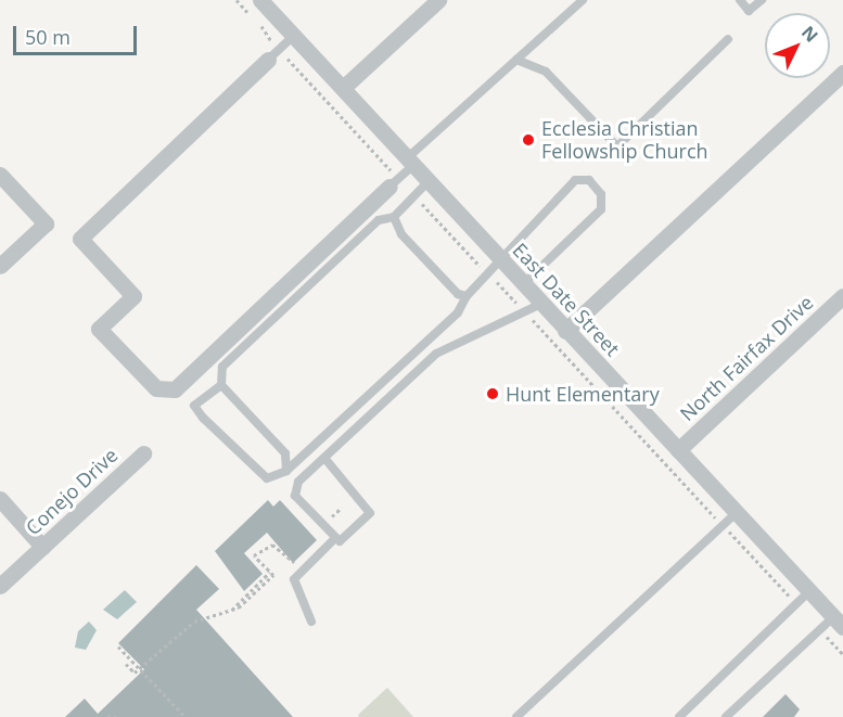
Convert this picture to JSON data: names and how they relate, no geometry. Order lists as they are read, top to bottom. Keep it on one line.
{"streets":{"street":["East Date Street","North Fairfax Drive","Conejo Drive"]},"crossings":[["East Date Street","North Fairfax Drive"]],"places":["Ecclesia Christian Fellowship Church","Hunt Elementary"],"scale_bar":"50 m","north":"top right"}
